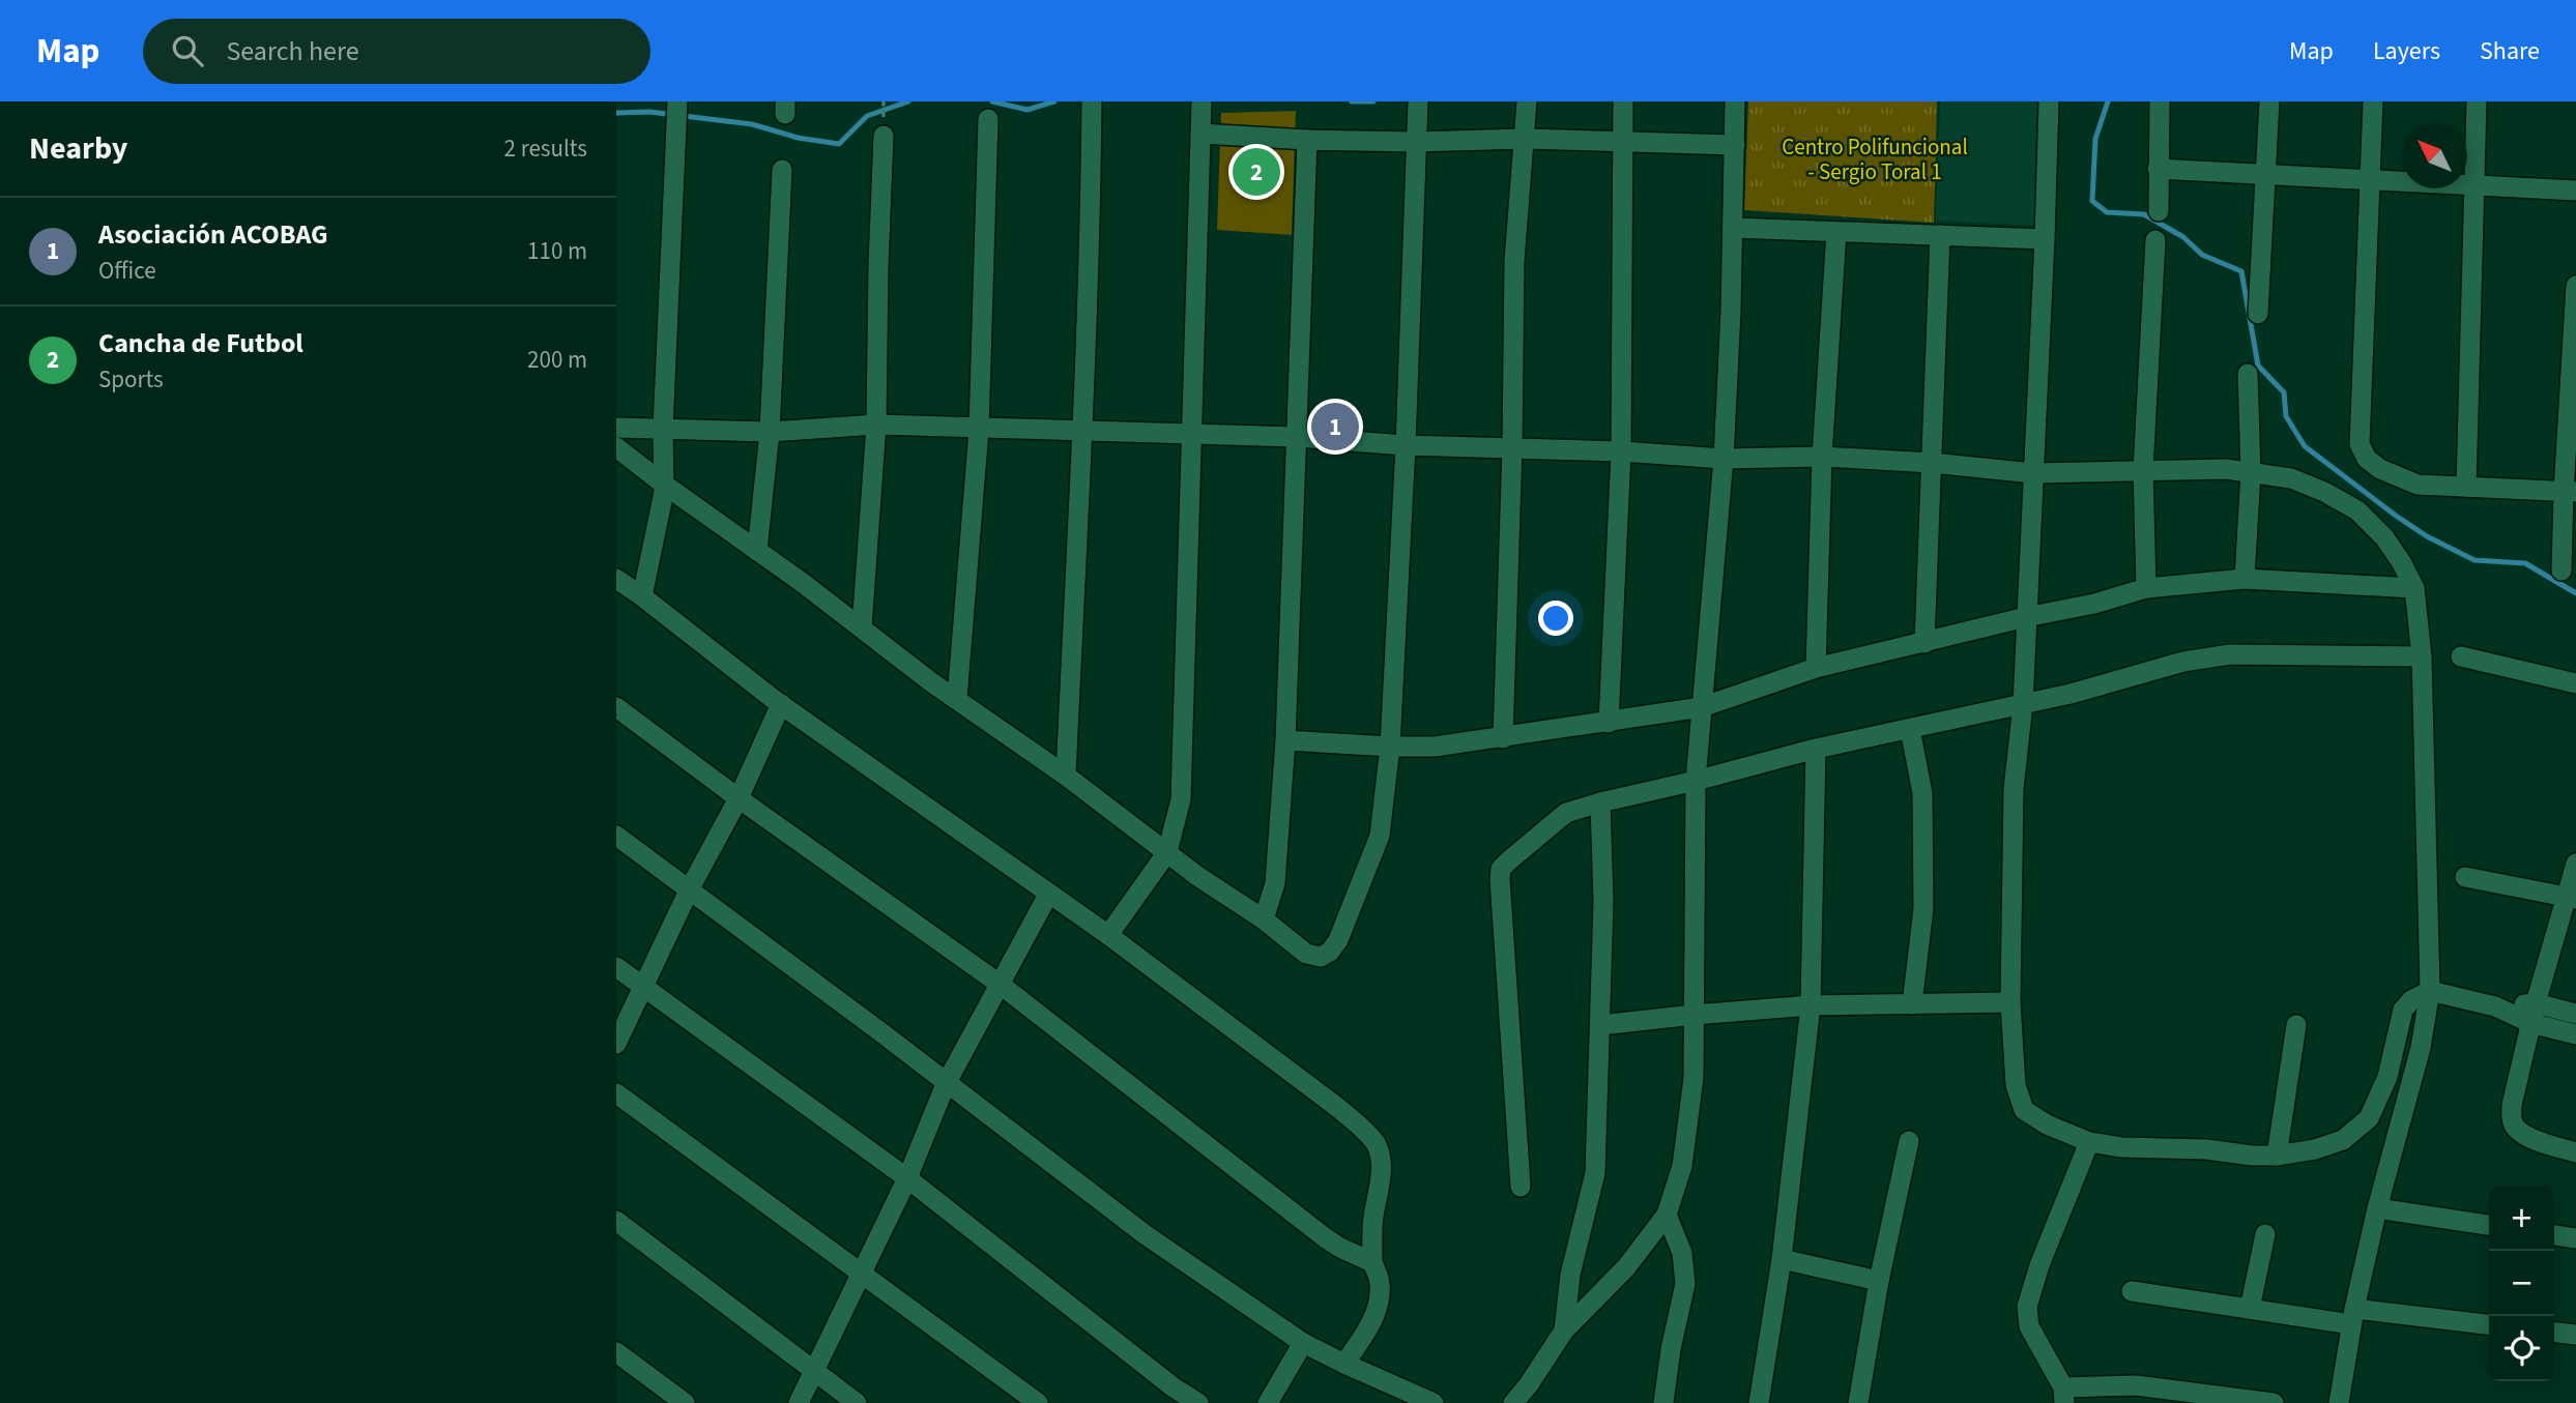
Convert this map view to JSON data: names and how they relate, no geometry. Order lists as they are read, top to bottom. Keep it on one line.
{"parks":["Centro Polifuncional - Sergio Toral 1"],"north":"top left","page":{"header":"Map","search":"Search here","nav":["Map","Layers","Share"],"heading":["Nearby","2 results"],"pins":["2","1"],"list":[{"mark":"1","name":"Asociación ACOBAG","note":"Office","value":"110 m"},{"mark":"2","name":"Cancha de Futbol","note":"Sports","value":"200 m"}],"map_buttons":["+","−"]}}
